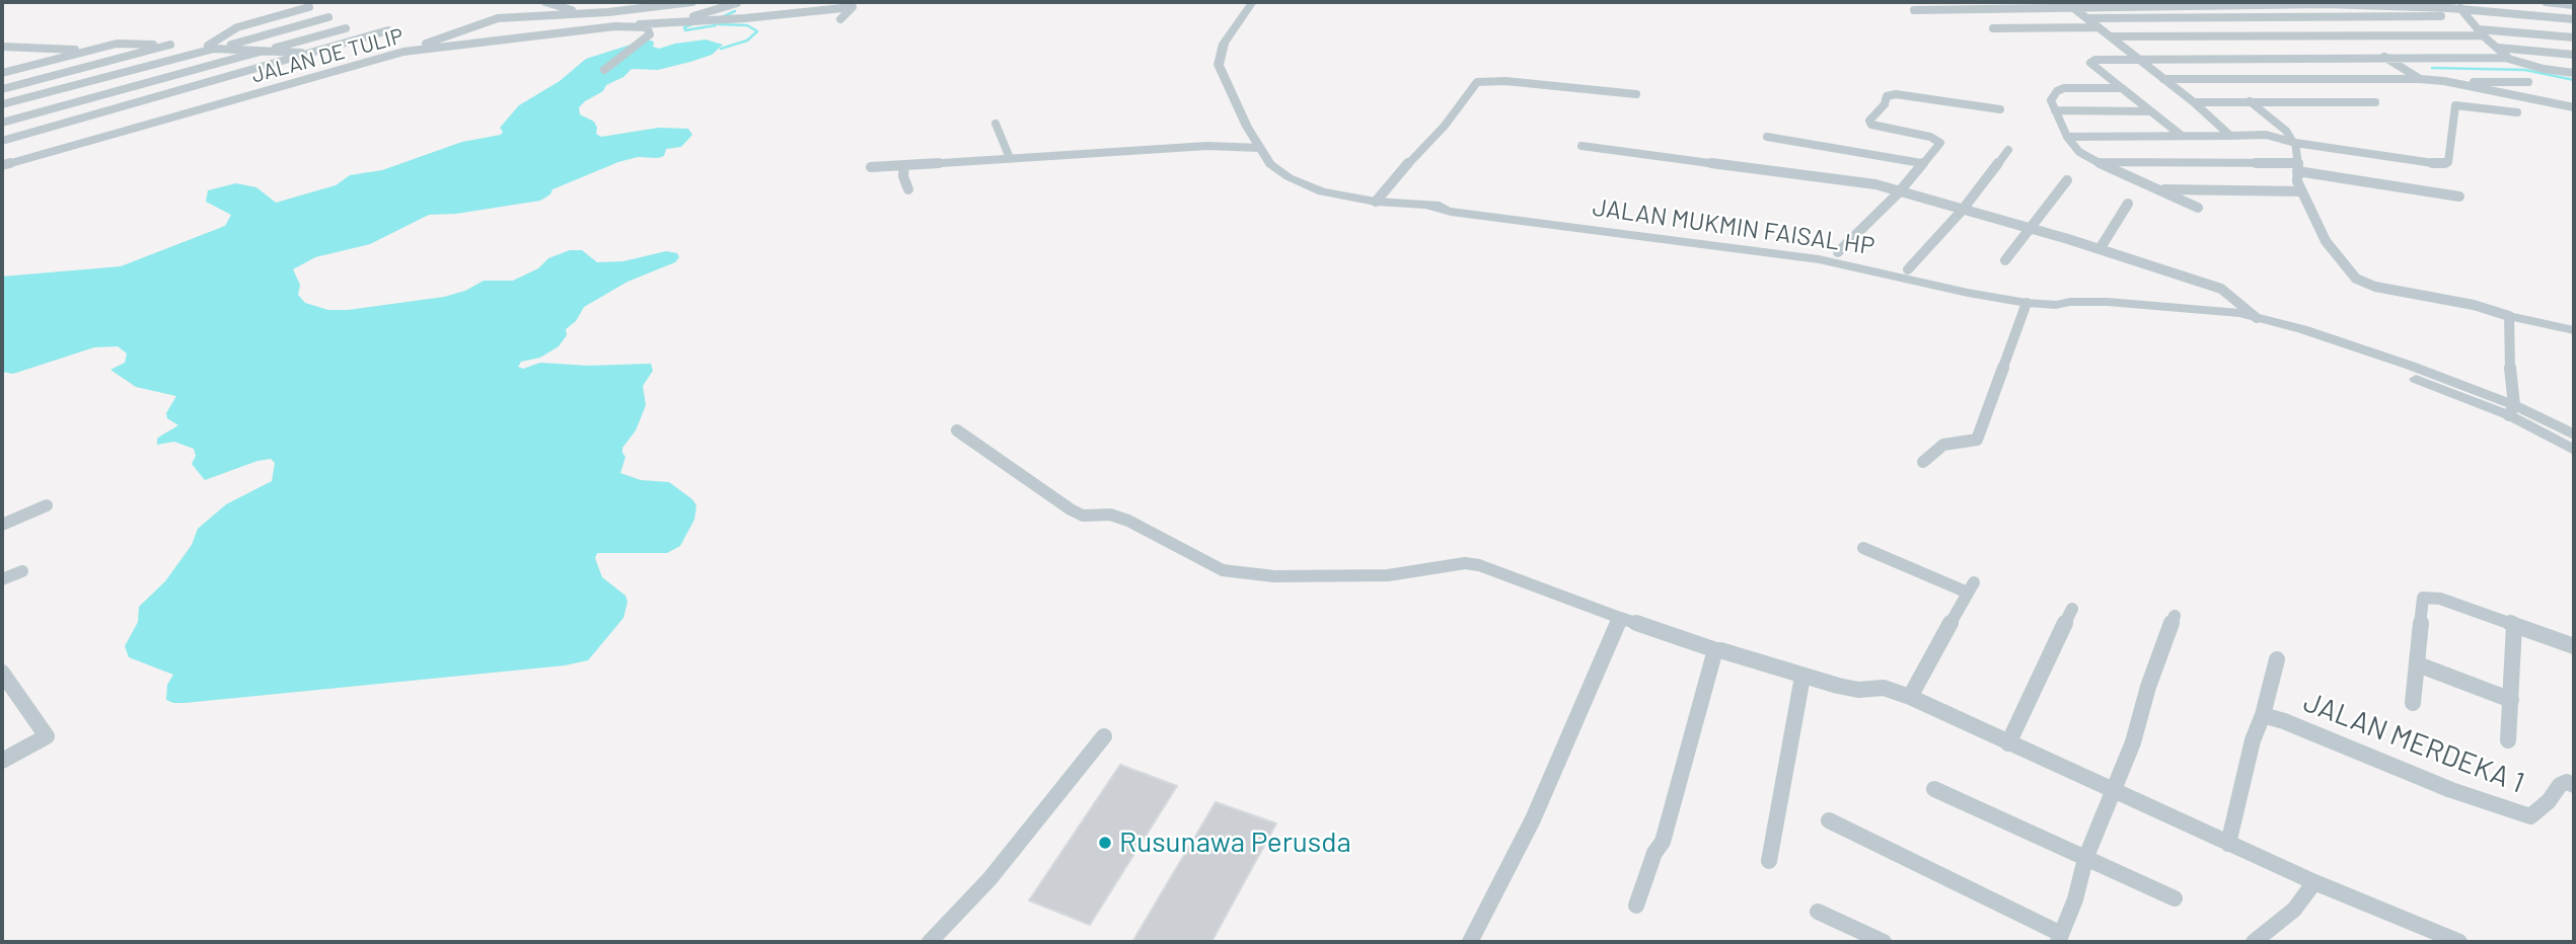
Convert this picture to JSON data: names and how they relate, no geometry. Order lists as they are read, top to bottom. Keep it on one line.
{"streets":{"street":["JALAN DE TULIP","JALAN MUKMIN FAISAL HP","JALAN MERDEKA 1"]},"places":["Rusunawa Perusda"]}
